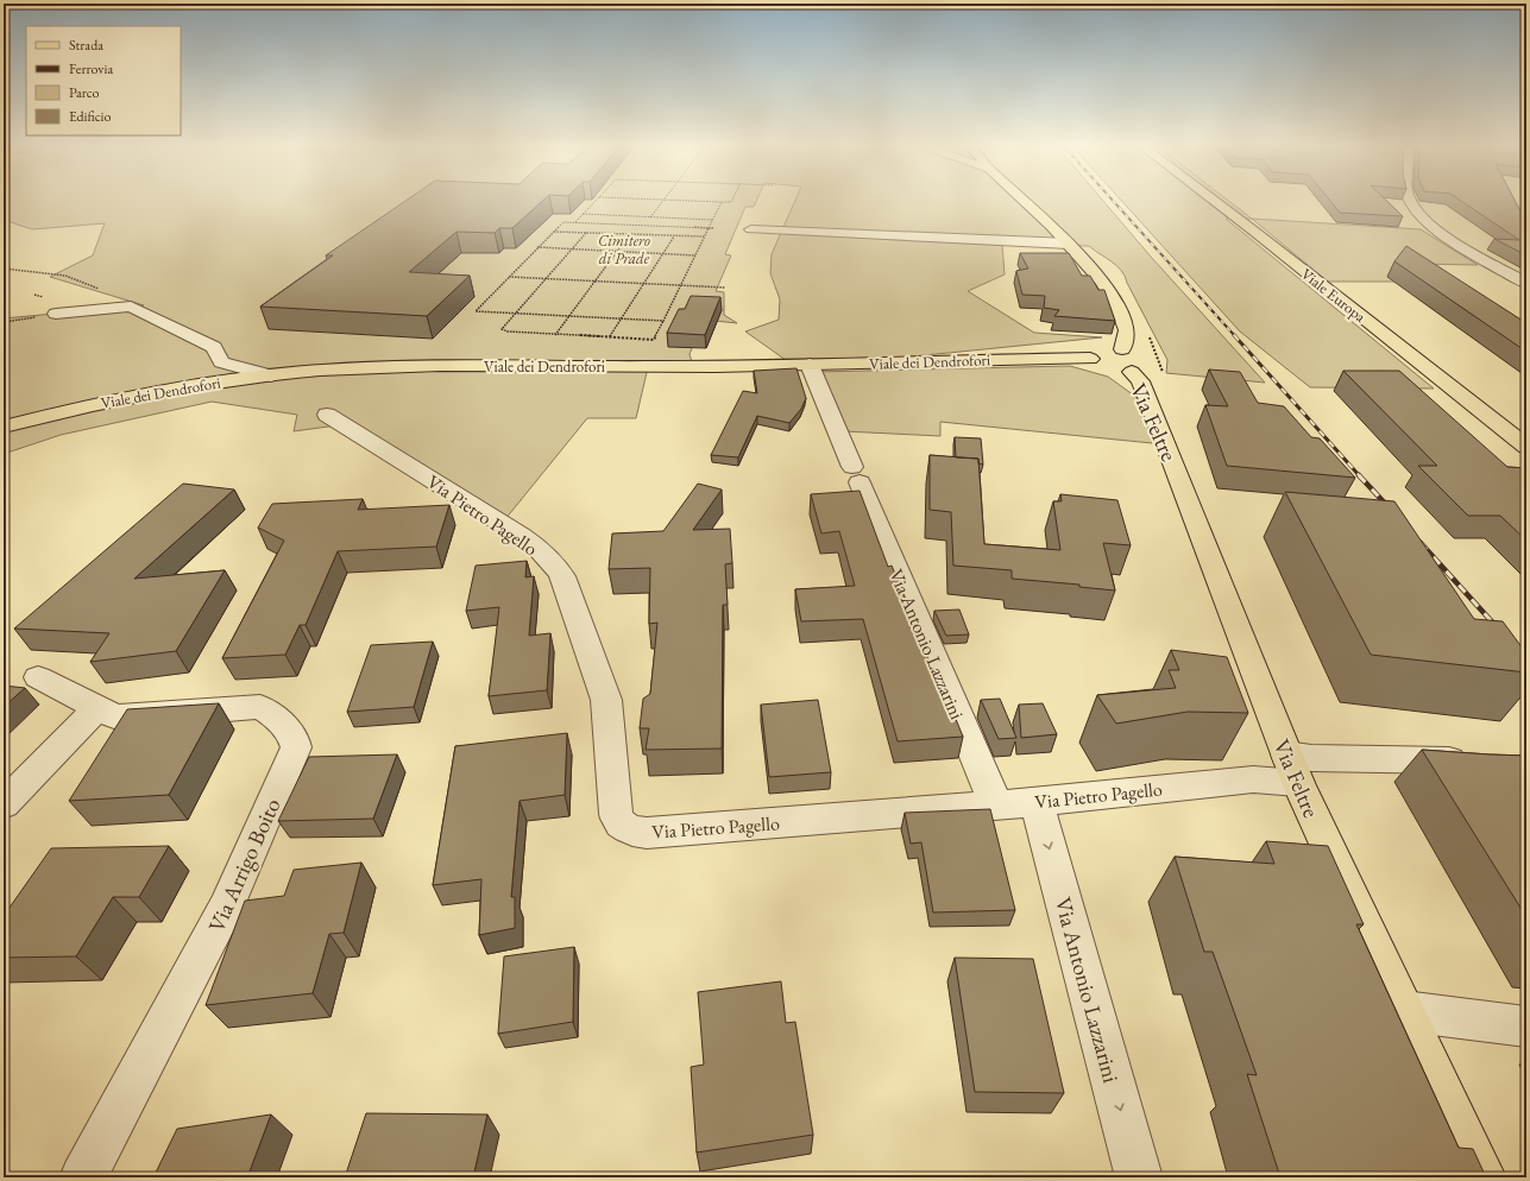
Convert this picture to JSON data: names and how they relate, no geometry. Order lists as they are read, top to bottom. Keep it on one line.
{"streets":{"main road":["Viale Europa","Viale dei Dendrofori","Via Feltre"],"street":["Via Pietro Pagello","Via Antonio Lazzarini","Via Arrigo Boito"]},"crossings":[["Viale dei Dendrofori","Via Feltre"],["Viale dei Dendrofori","Via Antonio Lazzarini"],["Via Feltre","Via Pietro Pagello"],["Via Pietro Pagello","Via Antonio Lazzarini"]],"one_way":["Via Antonio Lazzarini"],"parks":["Cimitero di Prade"],"legend":["Strada","Ferrovia","Parco","Edificio"]}
